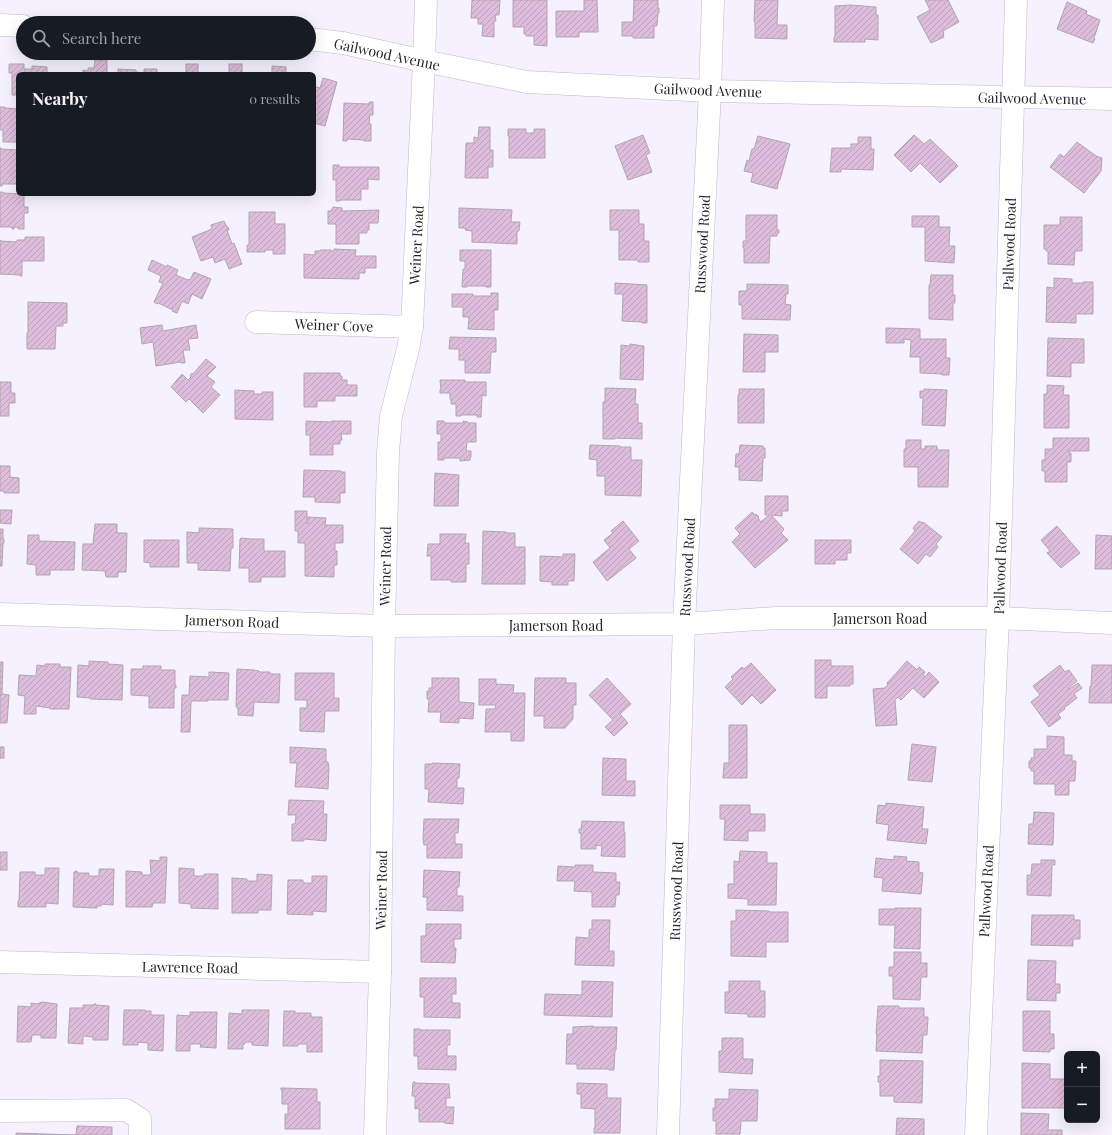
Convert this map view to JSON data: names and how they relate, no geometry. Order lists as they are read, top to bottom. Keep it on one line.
{"streets":{"street":["Gailwood Avenue","Russwood Road","Pallwood Road","Weiner Road","Weiner Cove","Jamerson Road","Lawrence Road"]},"crossings":[["Gailwood Avenue","Russwood Road"],["Gailwood Avenue","Pallwood Road"],["Gailwood Avenue","Weiner Road"],["Russwood Road","Jamerson Road"],["Pallwood Road","Jamerson Road"],["Weiner Road","Weiner Cove"],["Weiner Road","Jamerson Road"],["Weiner Road","Lawrence Road"]],"page":{"search":"Search here","heading":["Nearby","0 results"],"map_buttons":["+","−"]}}
